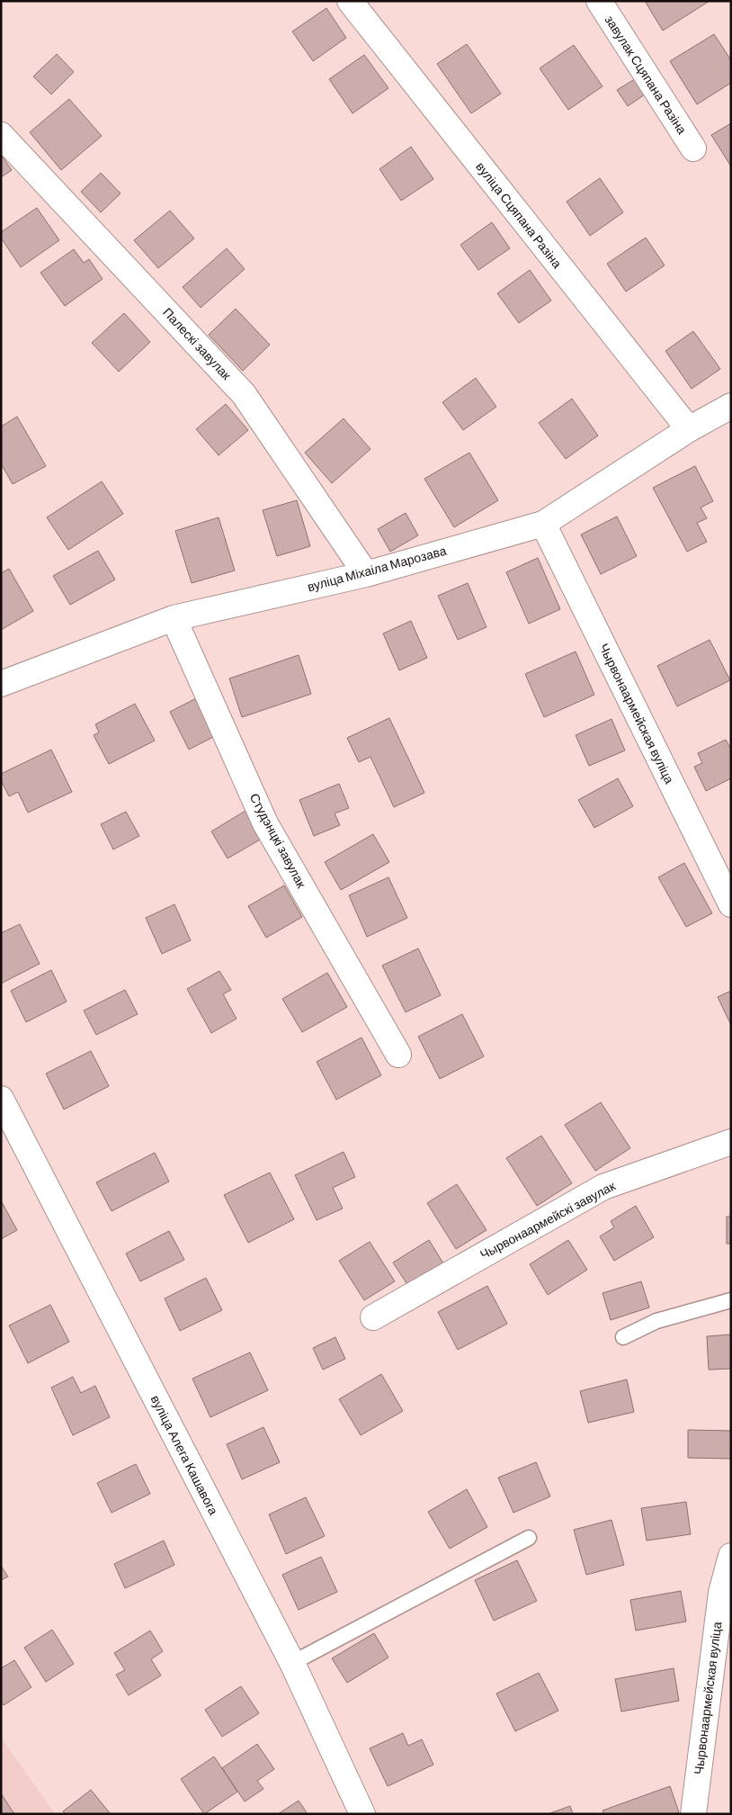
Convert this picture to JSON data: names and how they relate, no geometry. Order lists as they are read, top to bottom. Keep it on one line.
{"streets":{"street":["завулак Сцяпана Разіна","вуліца Сцяпана Разіна","Палескі завулак","вуліца Міхаіла Марозава","Чырвонаармейская вуліца","Студэнцкі завулак","Чырвонаармейскі завулак","вуліца Алега Кашавога"]},"crossings":[["вуліца Сцяпана Разіна","вуліца Міхаіла Марозава"],["Палескі завулак","вуліца Міхаіла Марозава"],["вуліца Міхаіла Марозава","Чырвонаармейская вуліца"],["вуліца Міхаіла Марозава","Студэнцкі завулак"]]}
